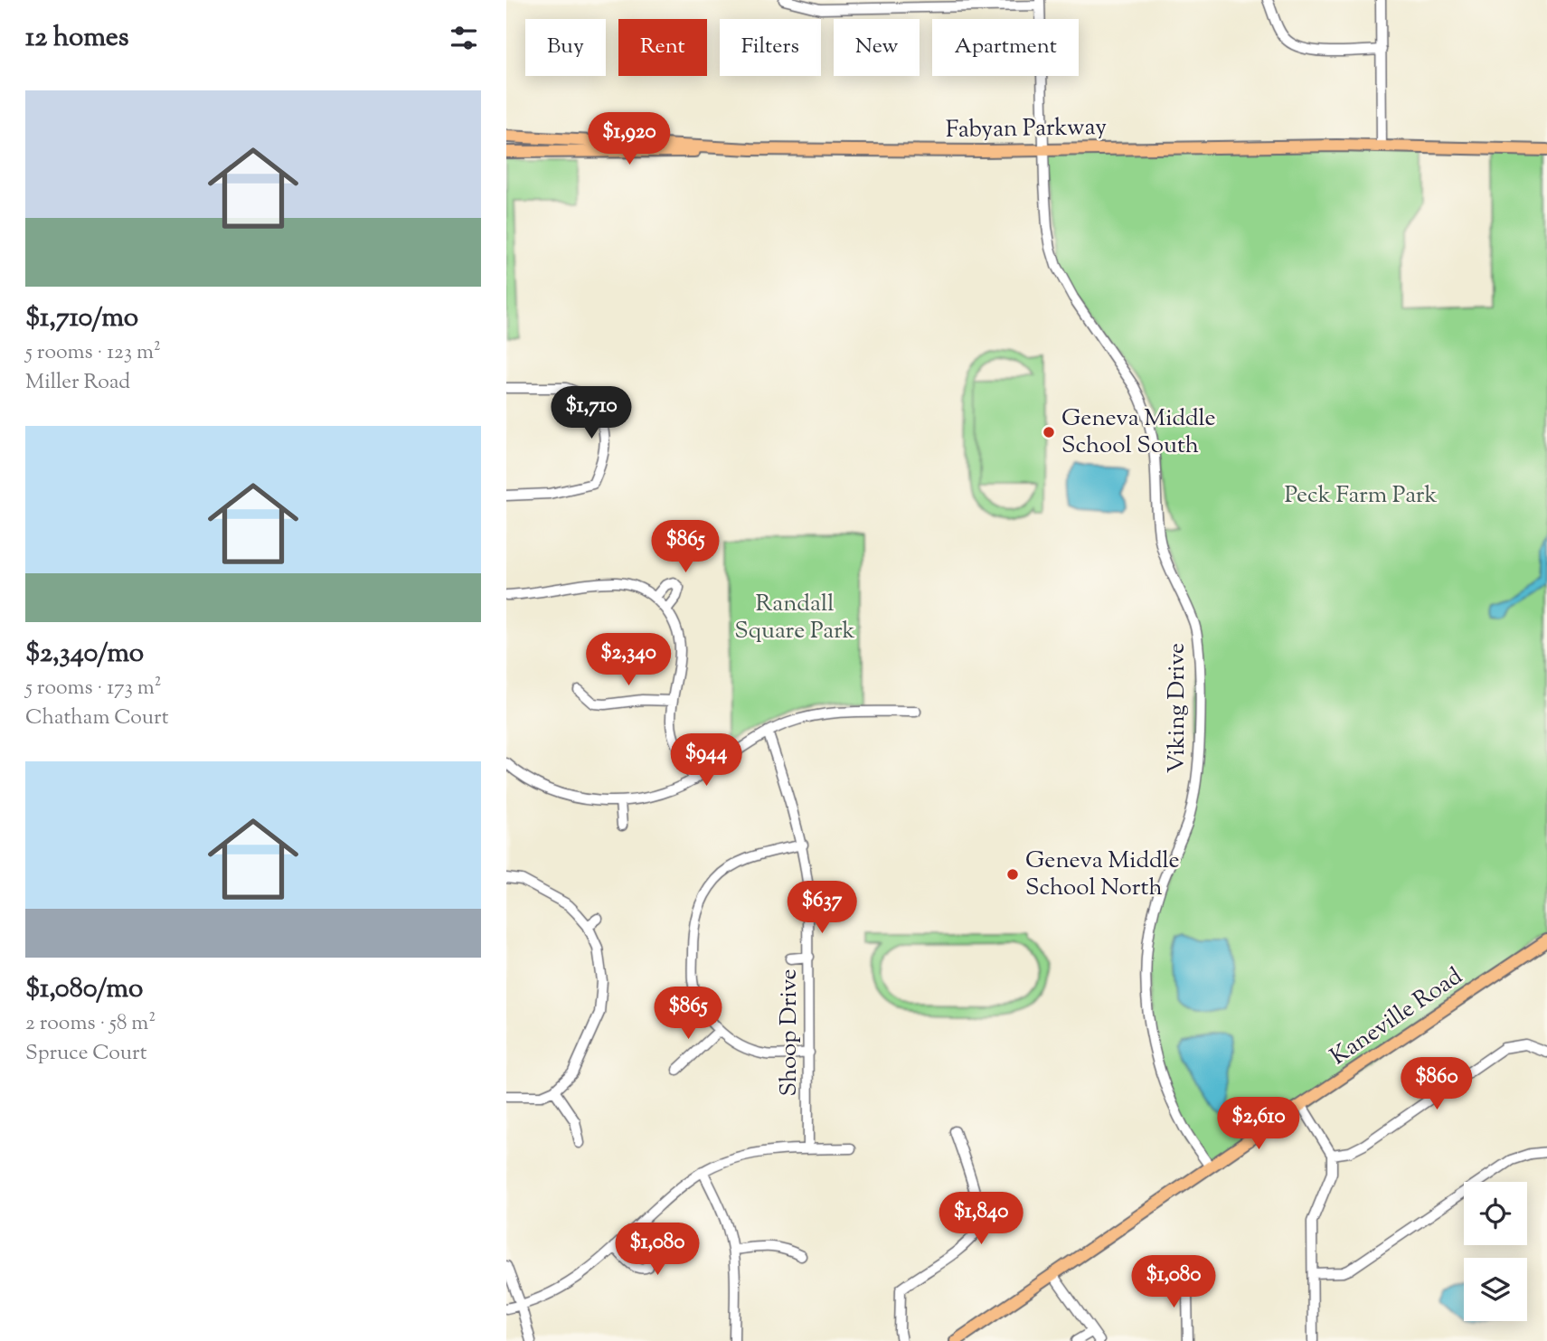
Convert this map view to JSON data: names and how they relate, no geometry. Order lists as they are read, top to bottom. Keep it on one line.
{"streets":{"main road":["Fabyan Parkway","Kaneville Road"],"street":["Viking Drive","Shoop Drive"]},"crossings":[["Fabyan Parkway","Viking Drive"],["Viking Drive","Kaneville Road"]],"parks":["Peck Farm Park","Randall Square Park"],"places":["Geneva Middle School South","Geneva Middle School North"],"page":{"heading":"12 homes","chip":["Buy","Rent","Filters","New","Apartment"],"list":[{"name":"$1,710/mo","note":"5 rooms · 123 m² · Miller Road"},{"name":"$2,340/mo","note":"5 rooms · 173 m² · Chatham Court"},{"name":"$1,080/mo","note":"2 rooms · 58 m² · Spruce Court"}],"price":["$1,920","$1,710","$865","$2,340","$944","$637","$865","$860","$2,610","$1,840","$1,080","$1,080"]}}
